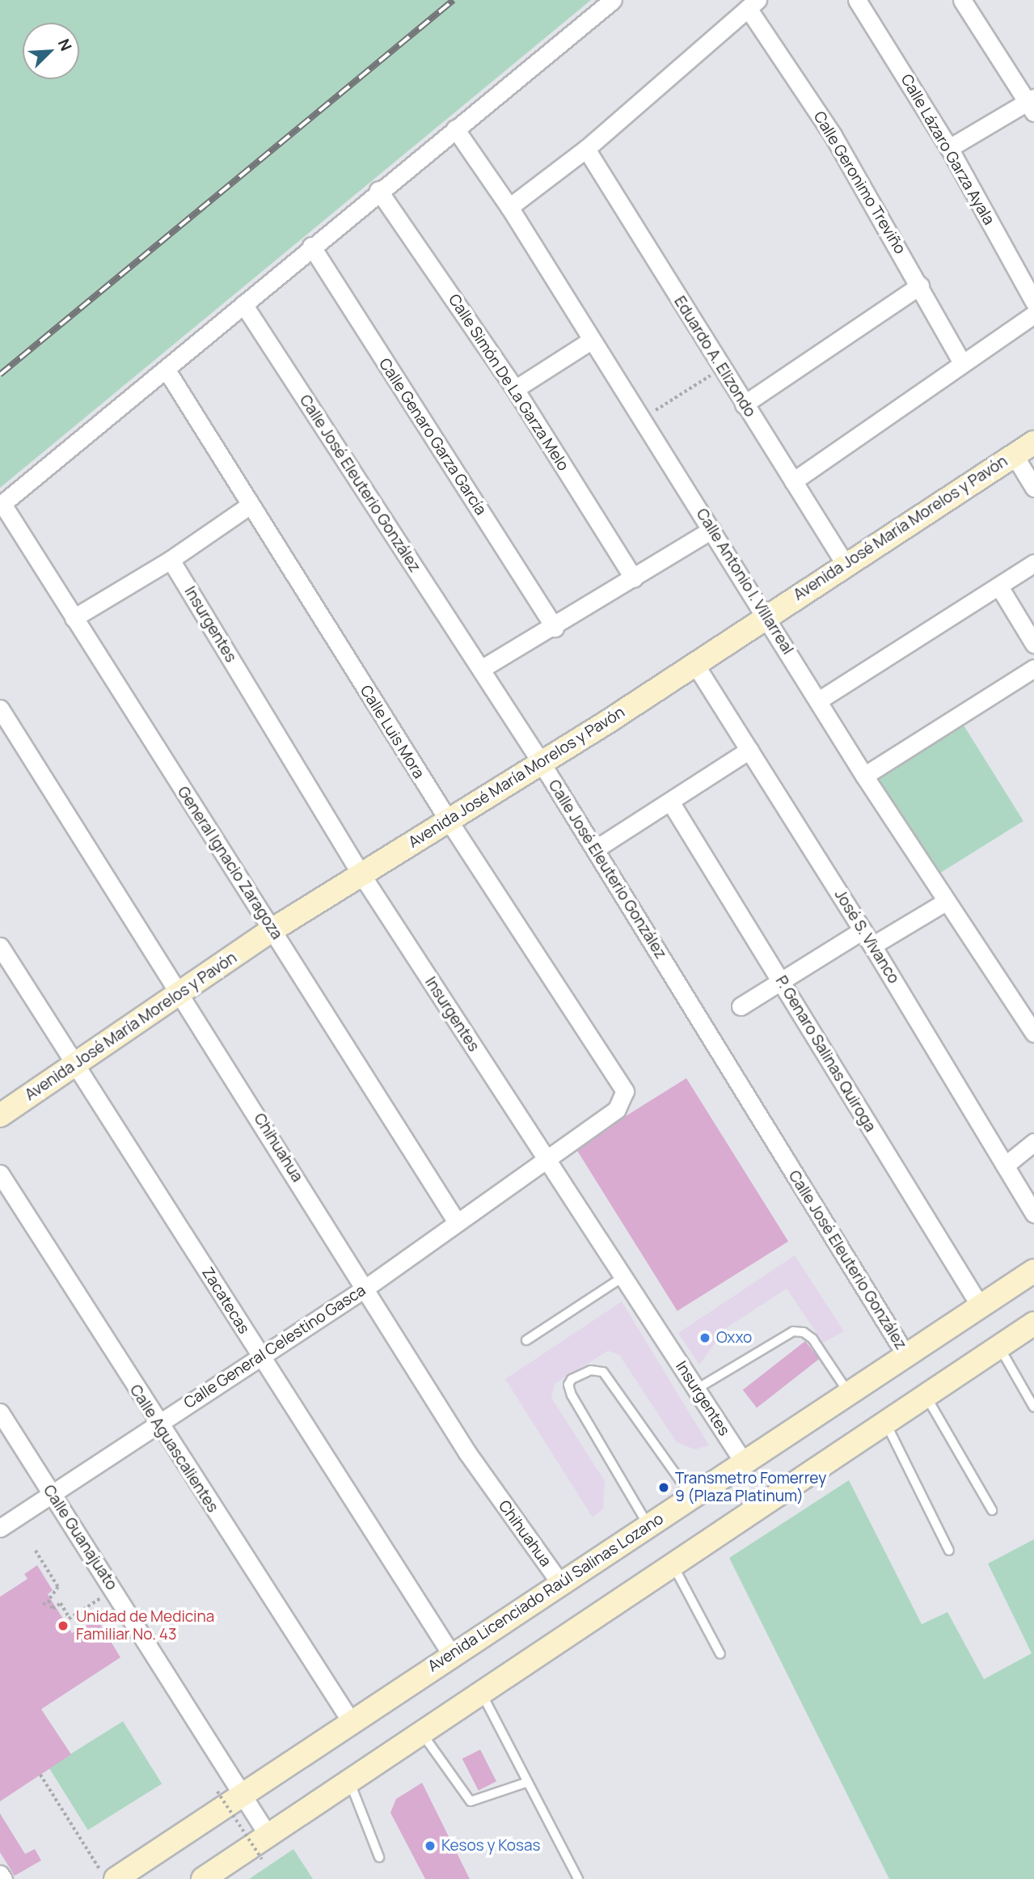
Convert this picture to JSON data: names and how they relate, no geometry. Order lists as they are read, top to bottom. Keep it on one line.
{"streets":{"main road":["Avenida José María Morelos y Pavón","Avenida Licenciado Raúl Salinas Lozano"],"street":["Calle Lázaro Garza Ayala","Calle Geronimo Treviño","Eduardo A. Elizondo","Calle Simón De La Garza Melo","Calle Genaro Garza García","Calle José Eleuterio González","Calle Antonio I. Villarreal","Insurgentes","Calle Luis Mora","General Ignacio Zaragoza","José S. Vivanco","P. Genaro Salinas Quiroga","Chihuahua","Zacatecas","Calle General Celestino Gasca","Calle Aguascalientes","Calle Guanajuato"]},"crossings":[["Eduardo A. Elizondo","Avenida José María Morelos y Pavón"],["Calle José Eleuterio González","Avenida José María Morelos y Pavón"],["Calle José Eleuterio González","Avenida Licenciado Raúl Salinas Lozano"],["Avenida José María Morelos y Pavón","Calle Antonio I. Villarreal"],["Avenida José María Morelos y Pavón","Insurgentes"],["Avenida José María Morelos y Pavón","Calle Luis Mora"],["Avenida José María Morelos y Pavón","General Ignacio Zaragoza"],["Avenida José María Morelos y Pavón","José S. Vivanco"],["Avenida José María Morelos y Pavón","Chihuahua"],["Avenida José María Morelos y Pavón","Zacatecas"],["Insurgentes","Calle General Celestino Gasca"],["Insurgentes","Avenida Licenciado Raúl Salinas Lozano"],["Calle Luis Mora","Calle General Celestino Gasca"],["General Ignacio Zaragoza","Calle General Celestino Gasca"],["P. Genaro Salinas Quiroga","Avenida Licenciado Raúl Salinas Lozano"],["Chihuahua","Calle General Celestino Gasca"],["Chihuahua","Avenida Licenciado Raúl Salinas Lozano"],["Zacatecas","Calle General Celestino Gasca"],["Zacatecas","Avenida Licenciado Raúl Salinas Lozano"],["Calle General Celestino Gasca","Calle Aguascalientes"],["Calle General Celestino Gasca","Calle Guanajuato"],["Calle Aguascalientes","Avenida Licenciado Raúl Salinas Lozano"],["Calle Guanajuato","Avenida Licenciado Raúl Salinas Lozano"]],"places":["Oxxo","Transmetro Fomerrey 9 (Plaza Platinum)","Unidad de Medicina Familiar No. 43","Kesos y Kosas"],"north":"top right"}
